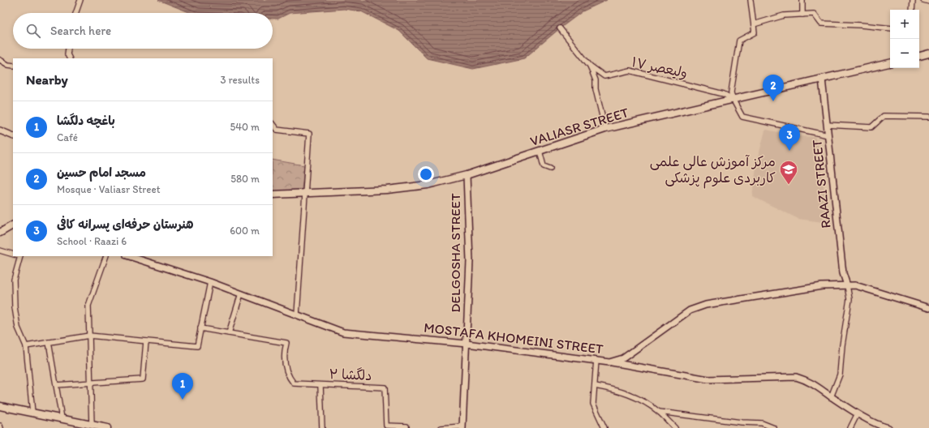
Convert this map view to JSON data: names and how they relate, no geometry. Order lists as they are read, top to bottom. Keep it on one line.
{"streets":{"main road":["VALIASR STREET"],"street":["ولیعصر ۱۷","RAAZI STREET","DELGOSHA STREET","MOSTAFA KHOMEINI STREET","دلگشا ۲"]},"crossings":[["ولیعصر ۱۷","VALIASR STREET"],["VALIASR STREET","RAAZI STREET"],["VALIASR STREET","DELGOSHA STREET"],["RAAZI STREET","MOSTAFA KHOMEINI STREET"],["DELGOSHA STREET","MOSTAFA KHOMEINI STREET"]],"places":{"school or university":["مرکز آموزش عالی علمی کاربردی علوم پزشکی"]},"page":{"map_buttons":["+","−"],"search":"Search here","heading":["Nearby","3 results"],"pins":["2","3","1"],"list":[{"mark":"1","name":"باغچه دلگشا","note":"Café","value":"540 m"},{"mark":"2","name":"مسجد امام حسین","note":"Mosque · Valiasr Street","value":"580 m"},{"mark":"3","name":"هنرستان حرفه‌ای پسرانه کافی","note":"School · Raazi 6","value":"600 m"}]}}
